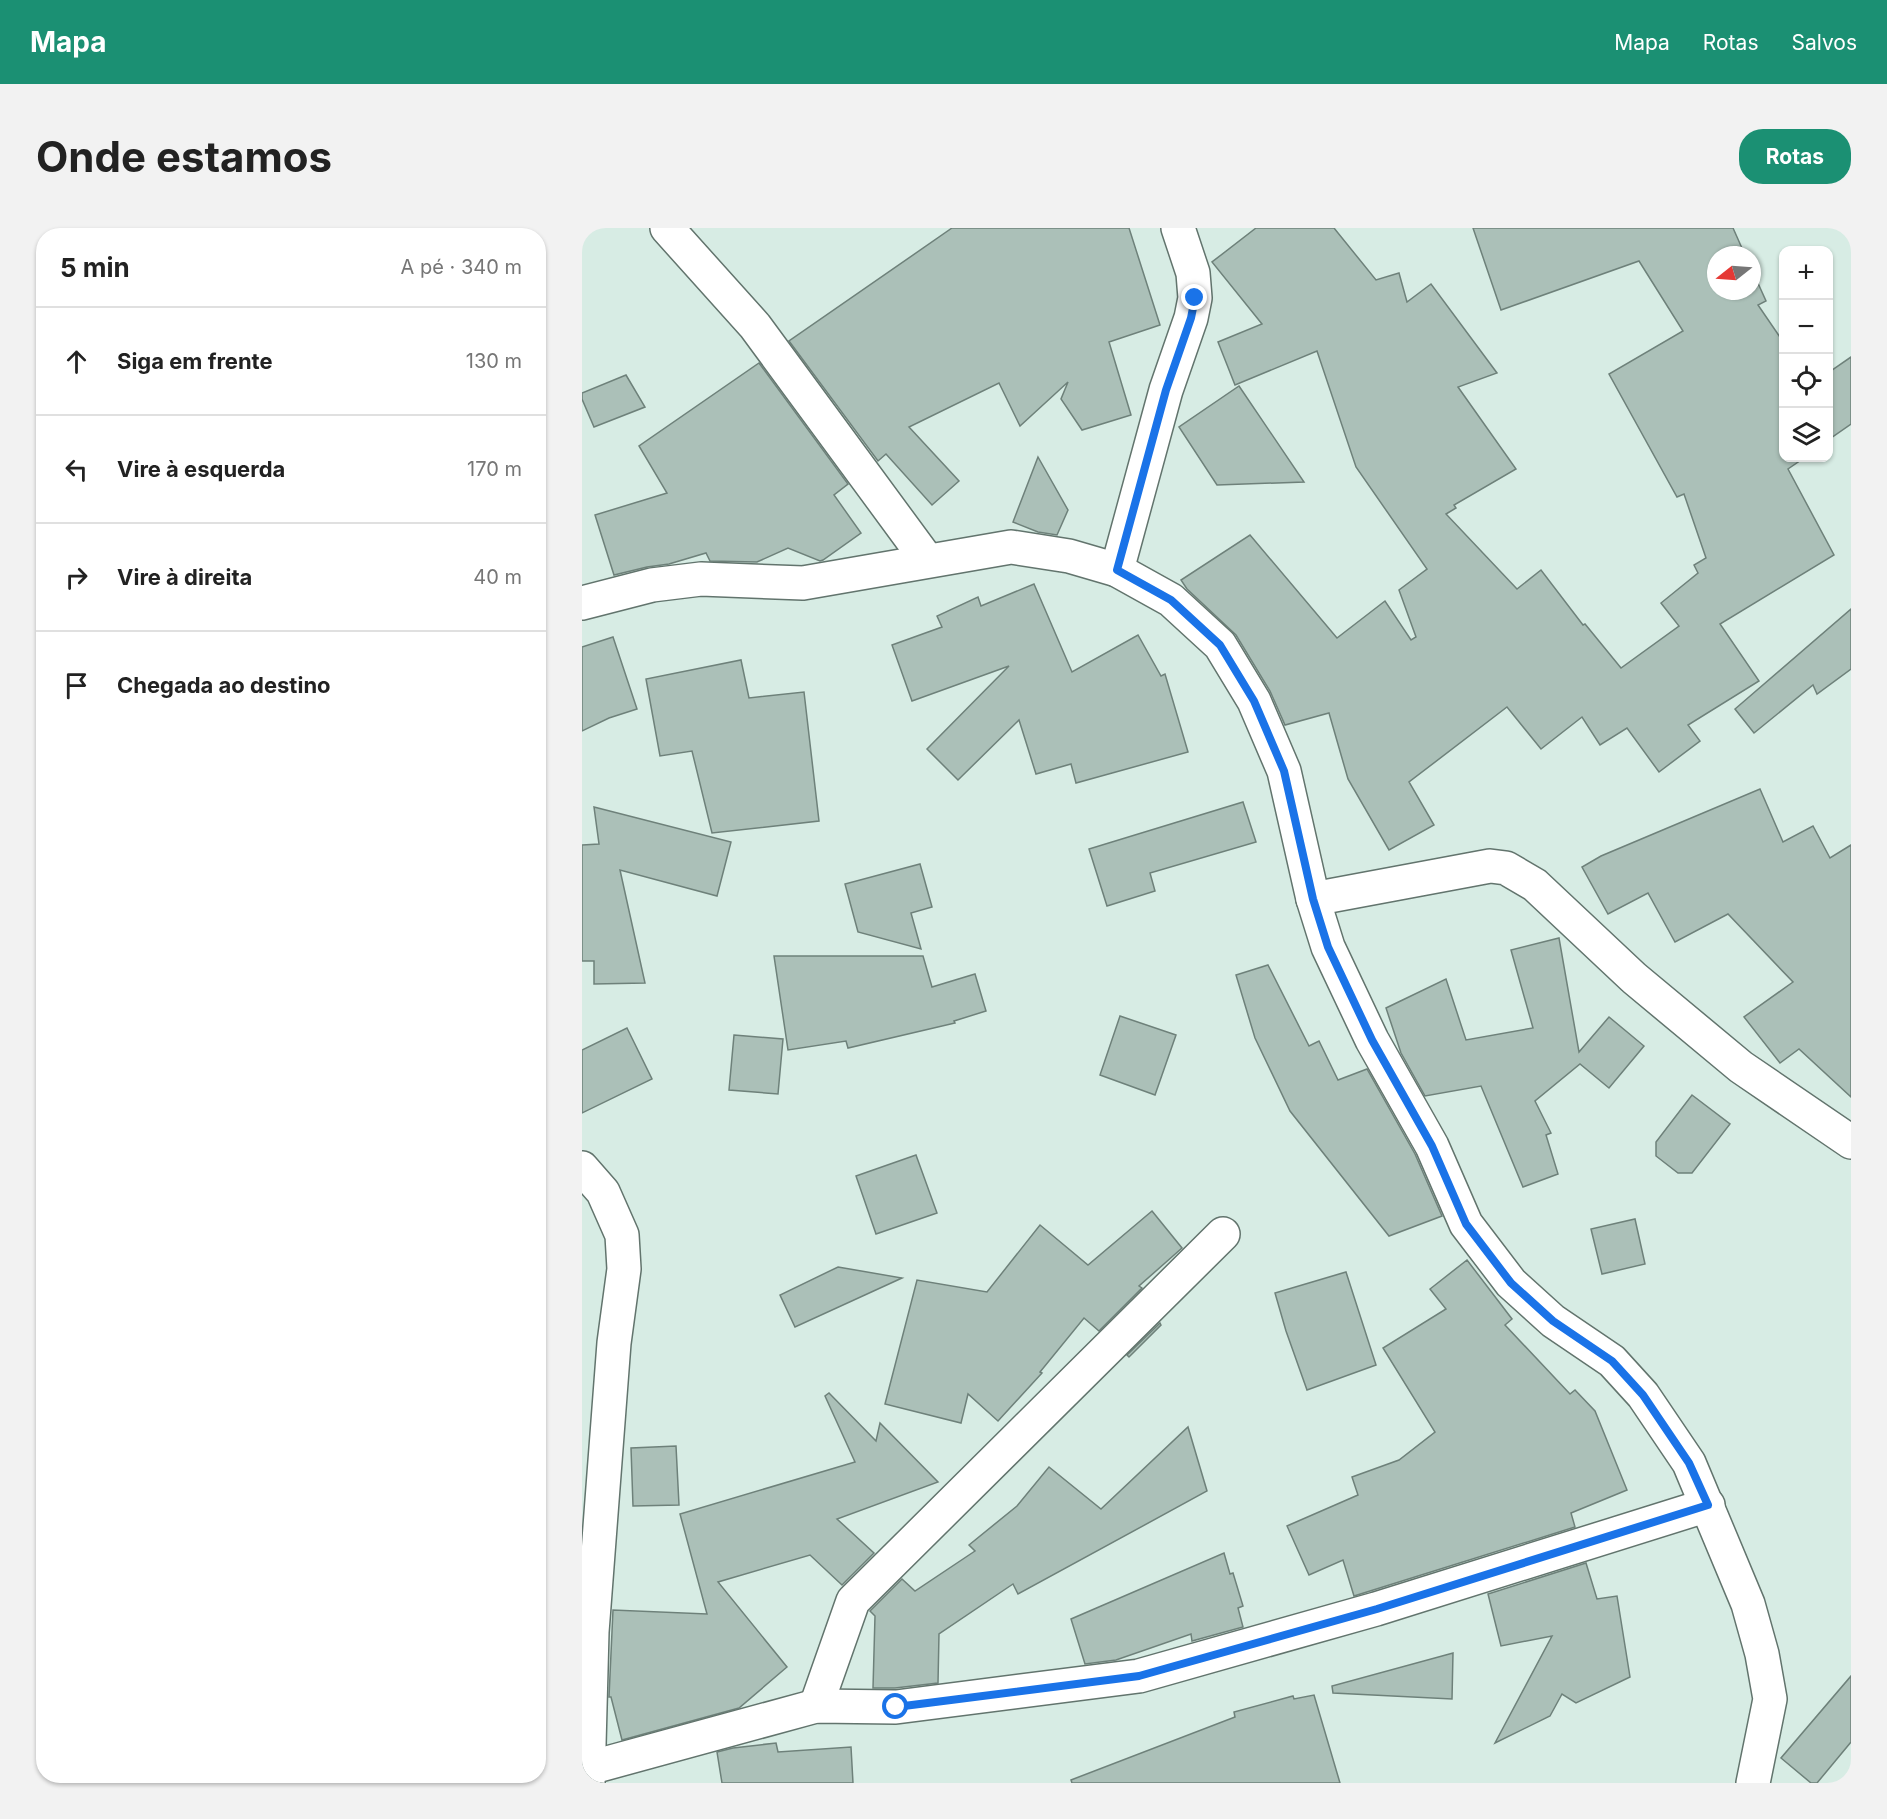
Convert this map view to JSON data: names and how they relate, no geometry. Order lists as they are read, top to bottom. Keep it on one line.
{"north":"left","page":{"header":"Mapa","nav":["Mapa","Rotas","Salvos"],"buttons":"Rotas","title":"Onde estamos","heading":["5 min","A pé · 340 m"],"map_buttons":["+","−"],"list":[["Siga em frente","130 m"],["Vire à esquerda","170 m"],["Vire à direita","40 m"],"Chegada ao destino"]}}
